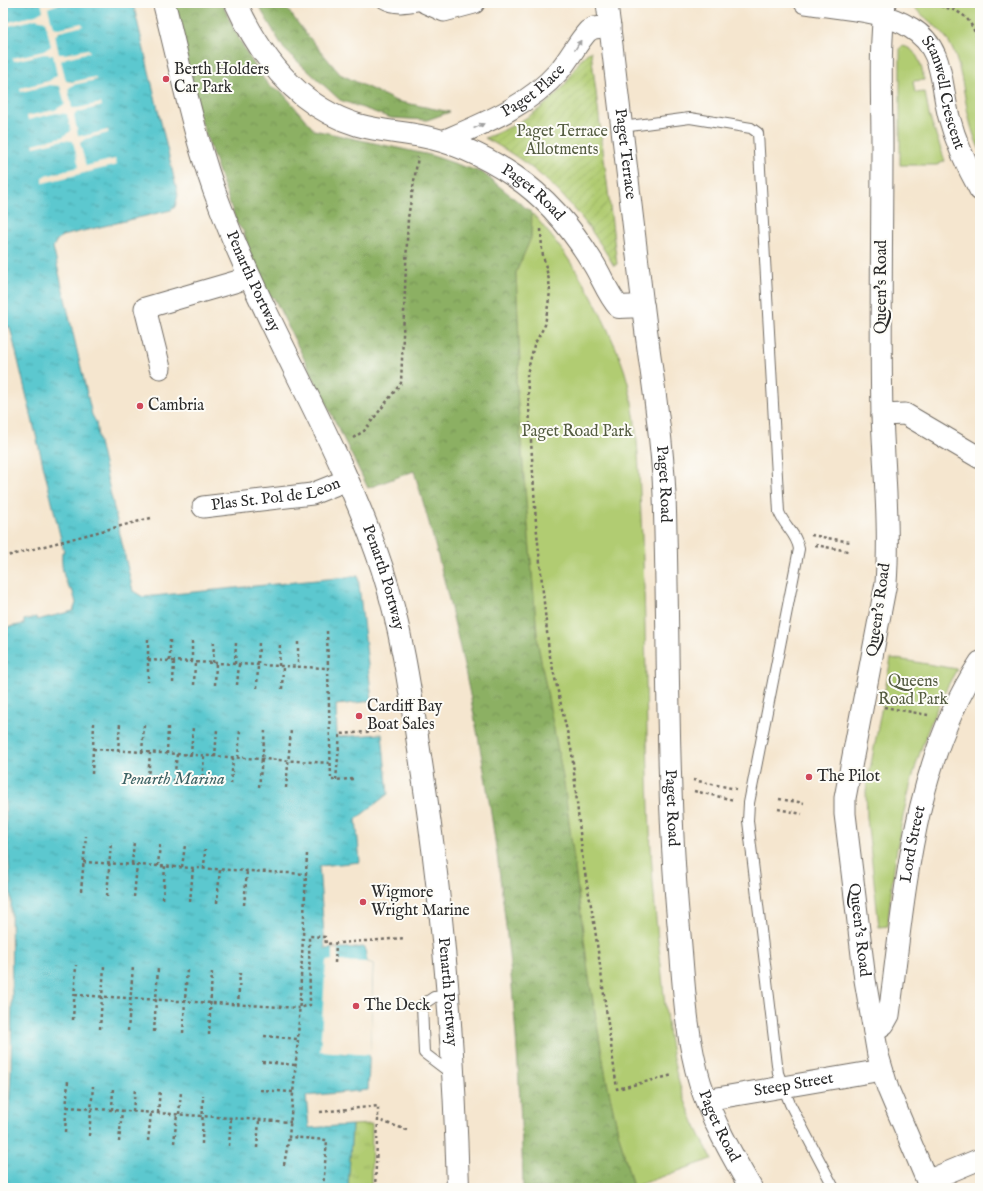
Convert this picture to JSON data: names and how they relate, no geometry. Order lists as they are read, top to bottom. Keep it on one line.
{"streets":{"street":["Paget Place","Stanwell Crescent","Paget Terrace","Paget Road","Penarth Portway","Queen's Road","Plas St. Pol de Leon","Lord Street","Steep Street"]},"crossings":[["Paget Place","Paget Terrace"],["Paget Place","Paget Road"],["Stanwell Crescent","Queen's Road"],["Paget Terrace","Paget Road"],["Paget Road","Steep Street"],["Penarth Portway","Plas St. Pol de Leon"],["Queen's Road","Lord Street"],["Queen's Road","Steep Street"]],"one_way":["Paget Place"],"water":["Penarth Marina"],"parks":["Paget Terrace Allotments","Paget Road Park","Queens Road Park"],"places":["Berth Holders Car Park","Cambria","Cardiff Bay Boat Sales","The Pilot","Wigmore Wright Marine","The Deck"]}
